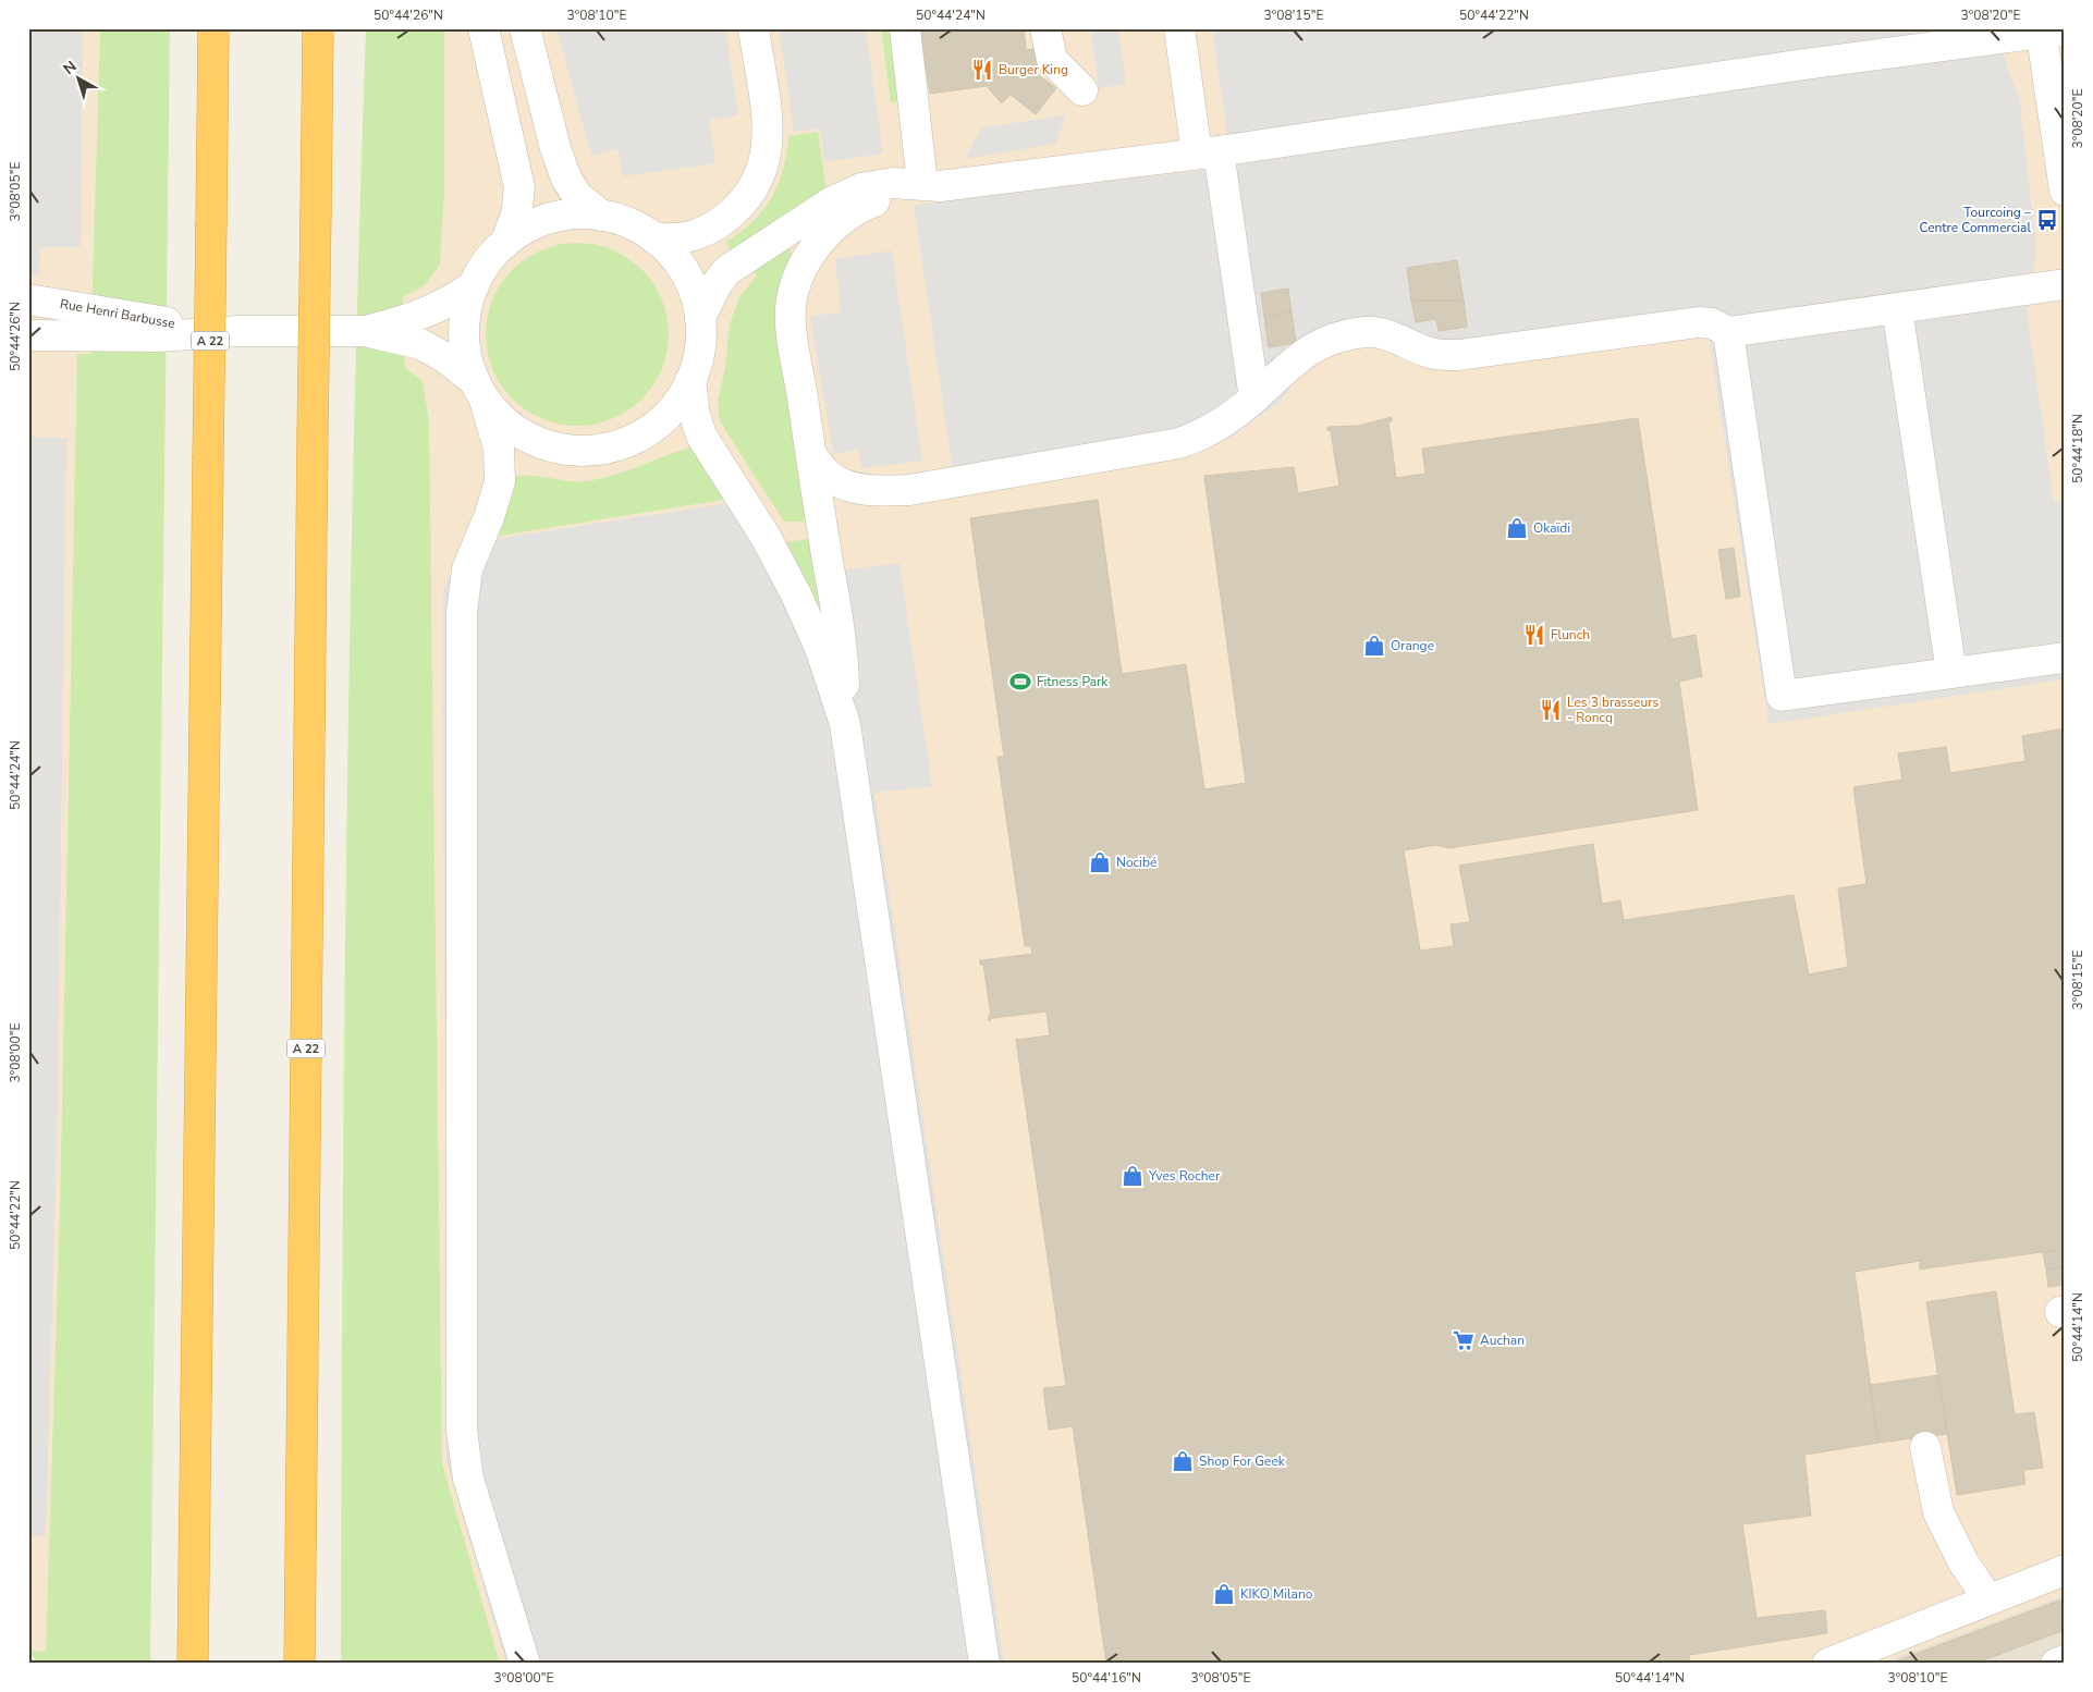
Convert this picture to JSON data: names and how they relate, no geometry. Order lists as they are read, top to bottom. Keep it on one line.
{"streets":{"highway":["A 22"],"street":["Rue Henri Barbusse"]},"places":{"restaurant":["Burger King","Flunch","Les 3 brasseurs - Roncq"],"bus stop":["Tourcoing – Centre Commercial"],"shop":["Okaïdi","Orange","Nocibé","Yves Rocher","Shop For Geek","KIKO Milano"],"sports":["Fitness Park"],"supermarket":["Auchan"]},"north":"top left","coordinates":["50°44'26\"N","3°08'10\"E","50°44'24\"N","3°08'15\"E","50°44'22\"N","3°08'20\"E","3°08'05\"E","50°44'18\"N","3°08'00\"E","50°44'14\"N","50°44'16\"N"]}
